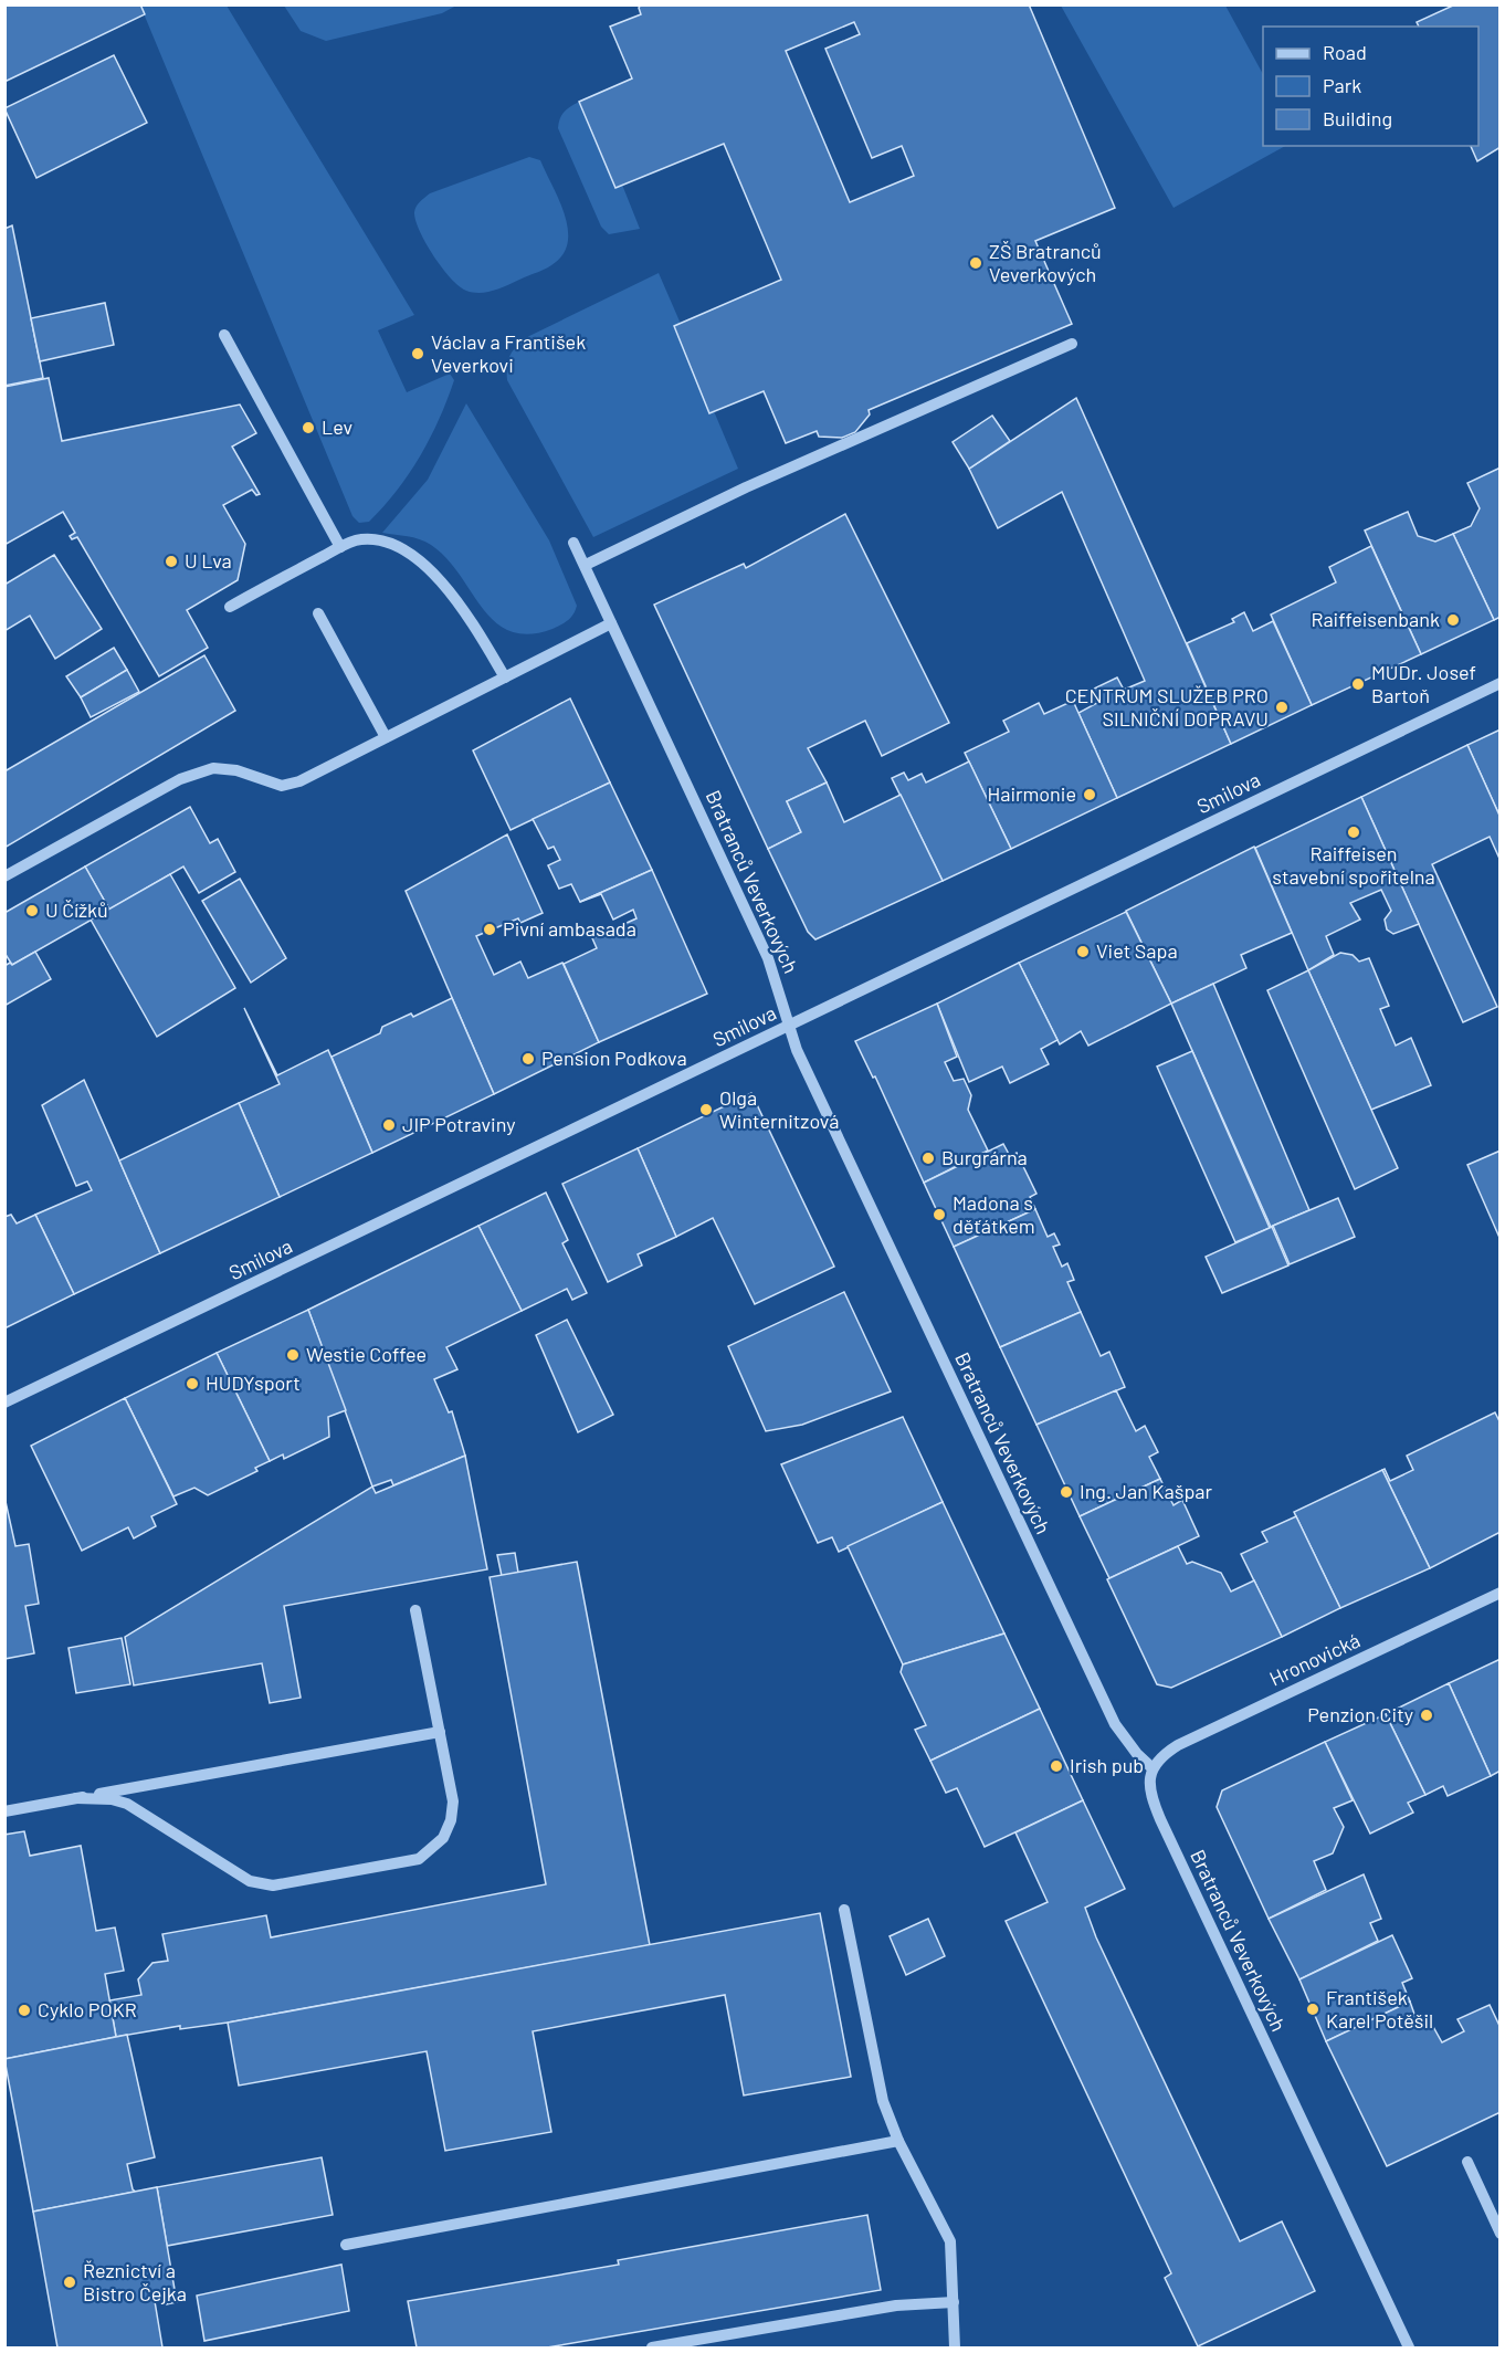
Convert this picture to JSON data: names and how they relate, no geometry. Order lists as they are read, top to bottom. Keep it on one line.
{"streets":{"street":["Smilova","Bratranců Veverkových","Hronovická"]},"crossings":[["Smilova","Bratranců Veverkových"],["Bratranců Veverkových","Hronovická"]],"places":["ZŠ Bratranců Veverkových","Václav a František Veverkovi","Lev","U Lva","Raiffeisenbank","MUDr. Josef Bartoň","CENTRUM SLUŽEB PRO SILNIČNÍ DOPRAVU","Hairmonie","Raiffeisen stavební spořitelna","U Čížků","Pivní ambasada","Viet Sapa","Pension Podkova","Olga Winternitzová","JIP Potraviny","Burgrárna","Madona s děťátkem","Westie Coffee","HUDYsport","Ing. Jan Kašpar","Penzion City","Irish pub","František Karel Potěšil","Cyklo POKR","Řeznictví a Bistro Čejka"],"legend":["Road","Park","Building"]}
